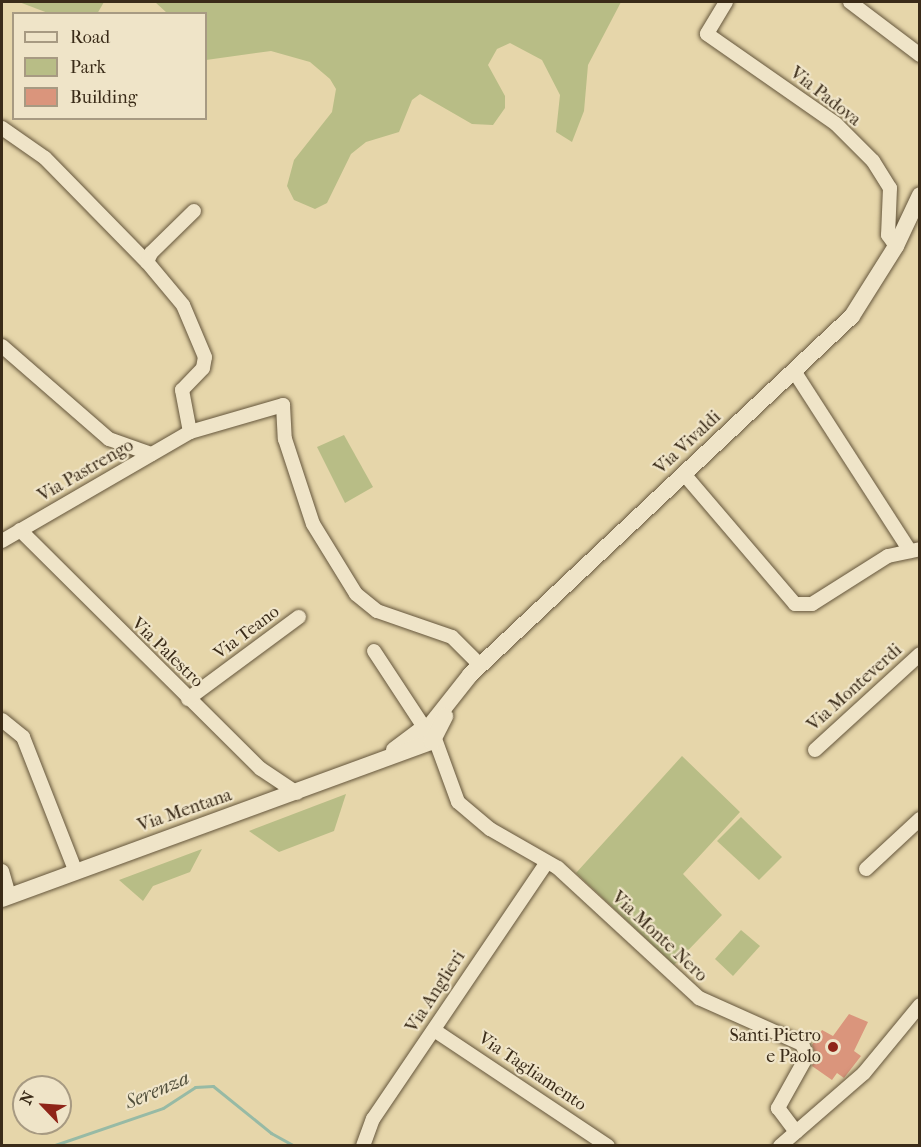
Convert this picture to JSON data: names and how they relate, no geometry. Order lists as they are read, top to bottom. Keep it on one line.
{"streets":{"street":["Via Padova","Via Vivaldi","Via Pastrengo","Via Teano","Via Palestro","Via Monteverdi","Via Mentana","Via Monte Nero","Via Anglieri","Via Tagliamento"]},"crossings":[["Via Padova","Via Vivaldi"],["Via Vivaldi","Via Mentana"],["Via Vivaldi","Via Monte Nero"],["Via Pastrengo","Via Palestro"],["Via Teano","Via Palestro"],["Via Palestro","Via Mentana"],["Via Mentana","Via Monte Nero"],["Via Monte Nero","Via Anglieri"],["Via Anglieri","Via Tagliamento"]],"water":["Serenza"],"places":["Santi Pietro e Paolo"],"legend":["Road","Park","Building"],"north":"top left"}
